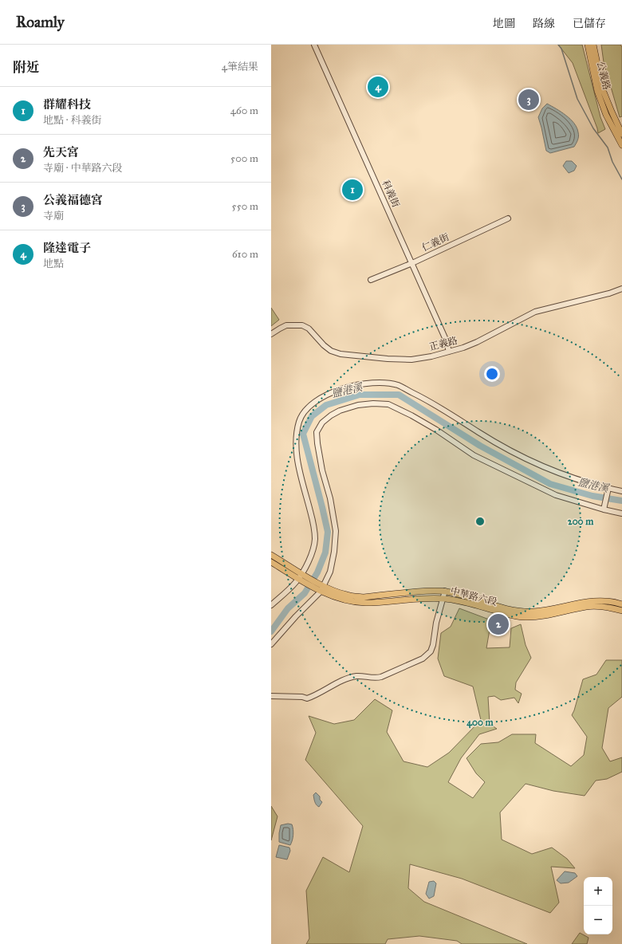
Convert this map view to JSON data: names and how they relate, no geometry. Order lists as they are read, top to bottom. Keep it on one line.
{"streets":{"main road":["公義路","中華路六段"],"street":["科義街","仁義街","正義路"]},"crossings":[["科義街","仁義街"],["科義街","正義路"]],"water":["鹽港溪"],"page":{"header":"Roamly","nav":["地圖","路線","已儲存"],"heading":["附近","4筆結果"],"pins":["4","3","1","2"],"list":[{"mark":"1","name":"群耀科技","note":"地點 · 科義街","value":"460 m"},{"mark":"2","name":"先天宮","note":"寺廟 · 中華路六段","value":"500 m"},{"mark":"3","name":"公義福德宮","note":"寺廟","value":"550 m"},{"mark":"4","name":"隆達電子","note":"地點","value":"610 m"}],"map_buttons":["+","−"]},"rings":["200 m","400 m"]}
